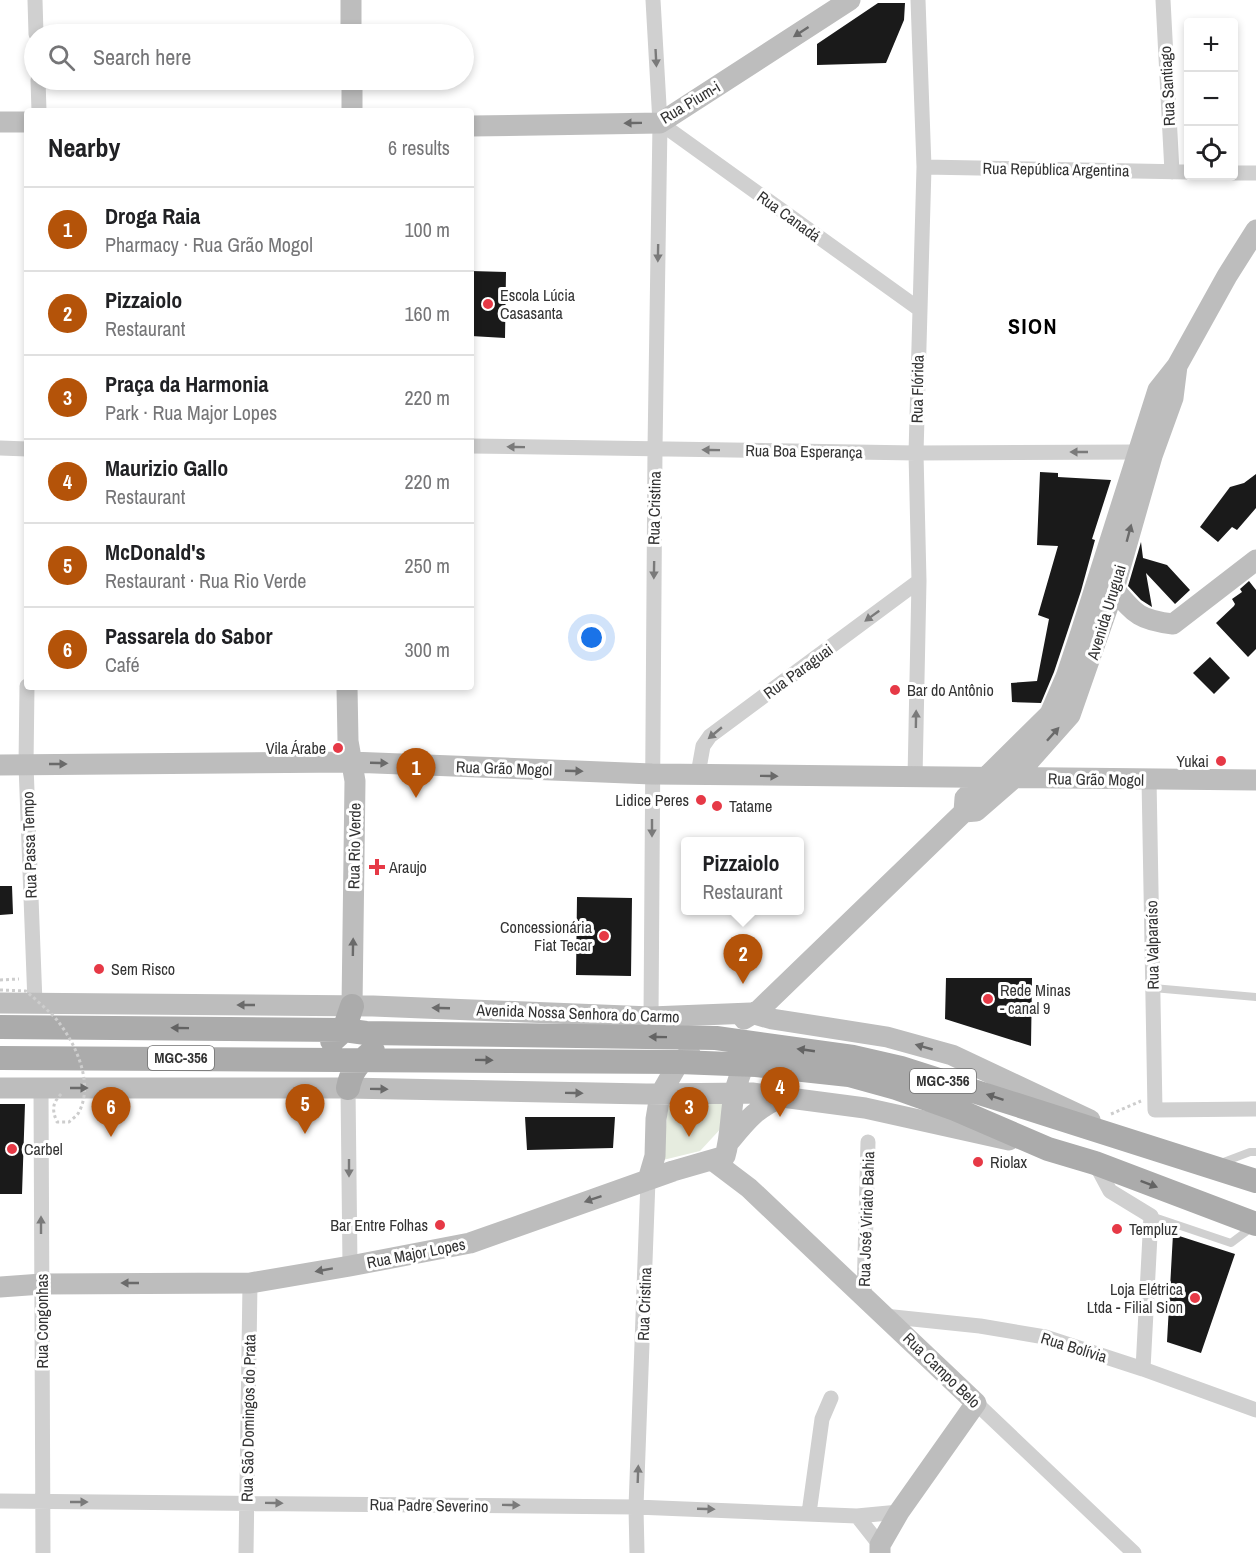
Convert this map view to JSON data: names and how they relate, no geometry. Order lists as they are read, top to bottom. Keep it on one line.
{"streets":{"main road":["Avenida Nossa Senhora do Carmo","MGC-356"],"street":["Rua Santiago","Rua Pium-i","Rua República Argentina","Rua Canadá","Rua Flórida","Rua Boa Esperança","Rua Cristina","Avenida Uruguai","Rua Paraguai","Rua Grão Mogol","Rua Passa Tempo","Rua Rio Verde","Rua Valparaíso","Rua José Viriato Bahia","Rua Major Lopes","Rua Congonhas","Rua Bolívia","Rua Campo Belo","Rua São Domingos do Prata","Rua Padre Severino"]},"crossings":[["Rua Santiago","Rua República Argentina"],["Rua Pium-i","Rua Canadá"],["Rua Pium-i","Rua Cristina"],["Rua República Argentina","Rua Flórida"],["Rua Canadá","Rua Flórida"],["Rua Canadá","Rua Cristina"],["Rua Flórida","Rua Boa Esperança"],["Rua Flórida","Rua Paraguai"],["Rua Flórida","Rua Grão Mogol"],["Rua Boa Esperança","Rua Cristina"],["Rua Boa Esperança","Avenida Uruguai"],["Rua Cristina","Avenida Uruguai"],["Rua Cristina","Rua Grão Mogol"],["Rua Cristina","Avenida Nossa Senhora do Carmo"],["Rua Cristina","Rua Major Lopes"],["Rua Cristina","Rua Padre Severino"],["Avenida Uruguai","Rua Grão Mogol"],["Avenida Uruguai","Avenida Nossa Senhora do Carmo"],["Rua Paraguai","Rua Grão Mogol"],["Rua Grão Mogol","Rua Passa Tempo"],["Rua Grão Mogol","Rua Rio Verde"],["Rua Grão Mogol","Rua Valparaíso"],["Rua Passa Tempo","Avenida Nossa Senhora do Carmo"],["Rua Rio Verde","Avenida Nossa Senhora do Carmo"],["Avenida Nossa Senhora do Carmo","Rua Congonhas"],["Rua José Viriato Bahia","Rua Campo Belo"],["Rua Major Lopes","Rua Congonhas"],["Rua Major Lopes","Rua Campo Belo"],["Rua Major Lopes","Rua São Domingos do Prata"],["Rua Congonhas","Rua Padre Severino"],["Rua Bolívia","Rua Campo Belo"],["Rua São Domingos do Prata","Rua Padre Severino"]],"one_way":["Rua Pium-i","Rua Boa Esperança","Rua Paraguai","Rua Grão Mogol","Rua Rio Verde","Rua Major Lopes","Rua Congonhas","Rua Padre Severino"],"districts":["SION"],"places":{"other":["Escola Lúcia Casasanta","Bar do Antônio","Vila Árabe","Yukai","Lidice Peres","Tatame","Concessionária Fiat Tecar","Sem Risco","Rede Minas - canal 9","Carbel","Riolax","Bar Entre Folhas","Templuz","Loja Elétrica Ltda - Filial Sion"],"health":["Araujo"]},"page":{"map_buttons":["+","−"],"search":"Search here","heading":["Nearby","6 results"],"list":[{"mark":"1","name":"Droga Raia","note":"Pharmacy · Rua Grão Mogol","value":"100 m"},{"mark":"2","name":"Pizzaiolo","note":"Restaurant","value":"160 m"},{"mark":"3","name":"Praça da Harmonia","note":"Park · Rua Major Lopes","value":"220 m"},{"mark":"4","name":"Maurizio Gallo","note":"Restaurant","value":"220 m"},{"mark":"5","name":"McDonald's","note":"Restaurant · Rua Rio Verde","value":"250 m"},{"mark":"6","name":"Passarela do Sabor","note":"Café","value":"300 m"}],"pins":["1","2","4","5","3","6"],"popup":["Pizzaiolo","Restaurant"]}}
